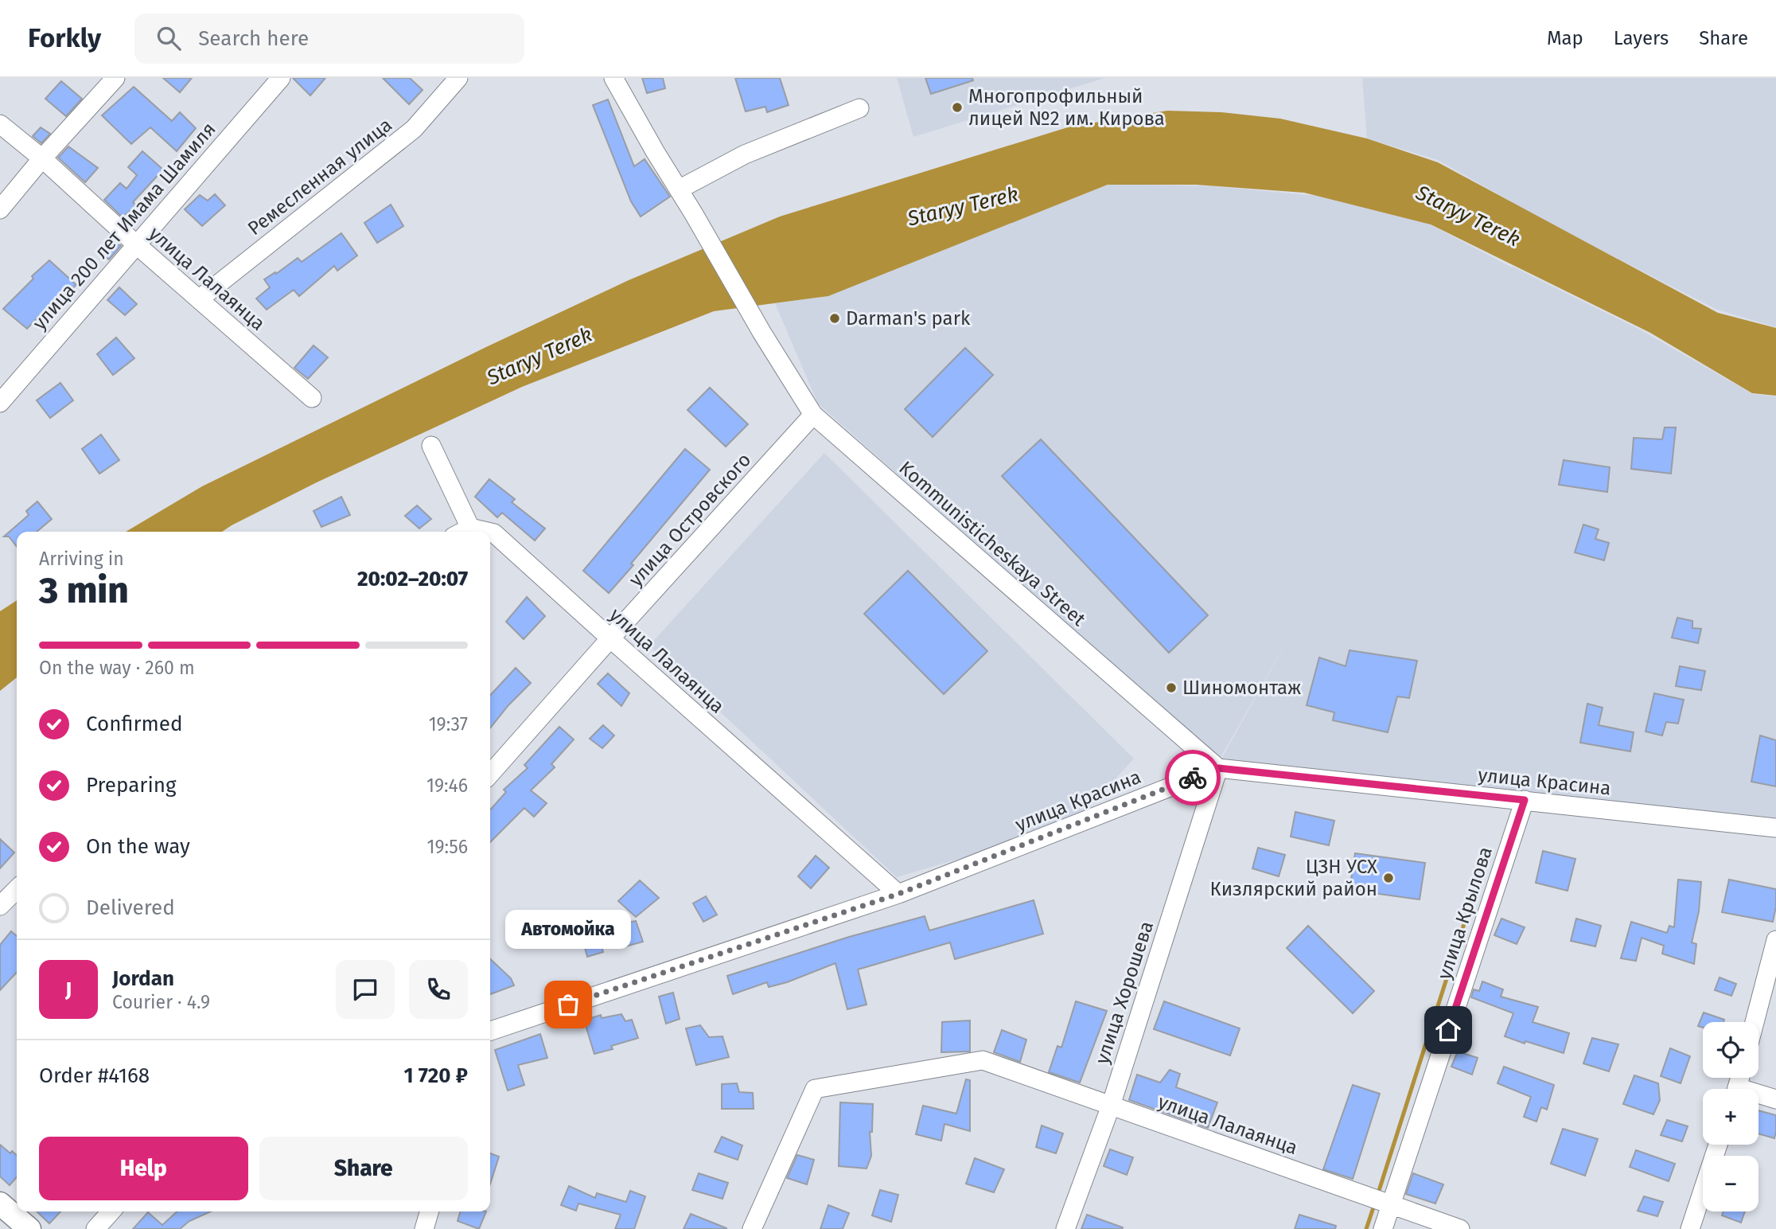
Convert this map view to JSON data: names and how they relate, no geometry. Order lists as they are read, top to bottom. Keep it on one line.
{"streets":{"street":["Ремесленная улица","улица 200 лет Имама Шамиля","улица Лалаянца","улица Островского","Kommunisticheskaya Street","улица Красина","улица Крылова","улица Хорошева"]},"crossings":[["Ремесленная улица","улица Лалаянца"],["улица 200 лет Имама Шамиля","улица Лалаянца"],["улица Лалаянца","улица Островского"],["улица Лалаянца","улица Красина"],["улица Лалаянца","улица Крылова"],["улица Лалаянца","улица Хорошева"],["улица Островского","Kommunisticheskaya Street"],["Kommunisticheskaya Street","улица Красина"],["Kommunisticheskaya Street","улица Хорошева"],["улица Красина","улица Крылова"],["улица Красина","улица Хорошева"]],"water":["Staryy Terek"],"places":["Многопрофильный лицей №2 им. Кирова","Darman's park","Шиномонтаж","ЦЗН УСХ Кизлярский район","Автомойка"],"page":{"header":"Forkly","search":"Search here","nav":["Map","Layers","Share"],"heading":["3 min","Arriving in","20:02–20:07"],"panel":["Jordan","Courier · 4.9","Order #4168","1 720 ₽"],"bar":"On the way · 260 m","list":[["Confirmed","19:37"],["Preparing","19:46"],["On the way","19:56"],"Delivered"],"bubble":"Автомойка","round":"J","map_buttons":["+","−"],"buttons":["Help","Share"]}}
